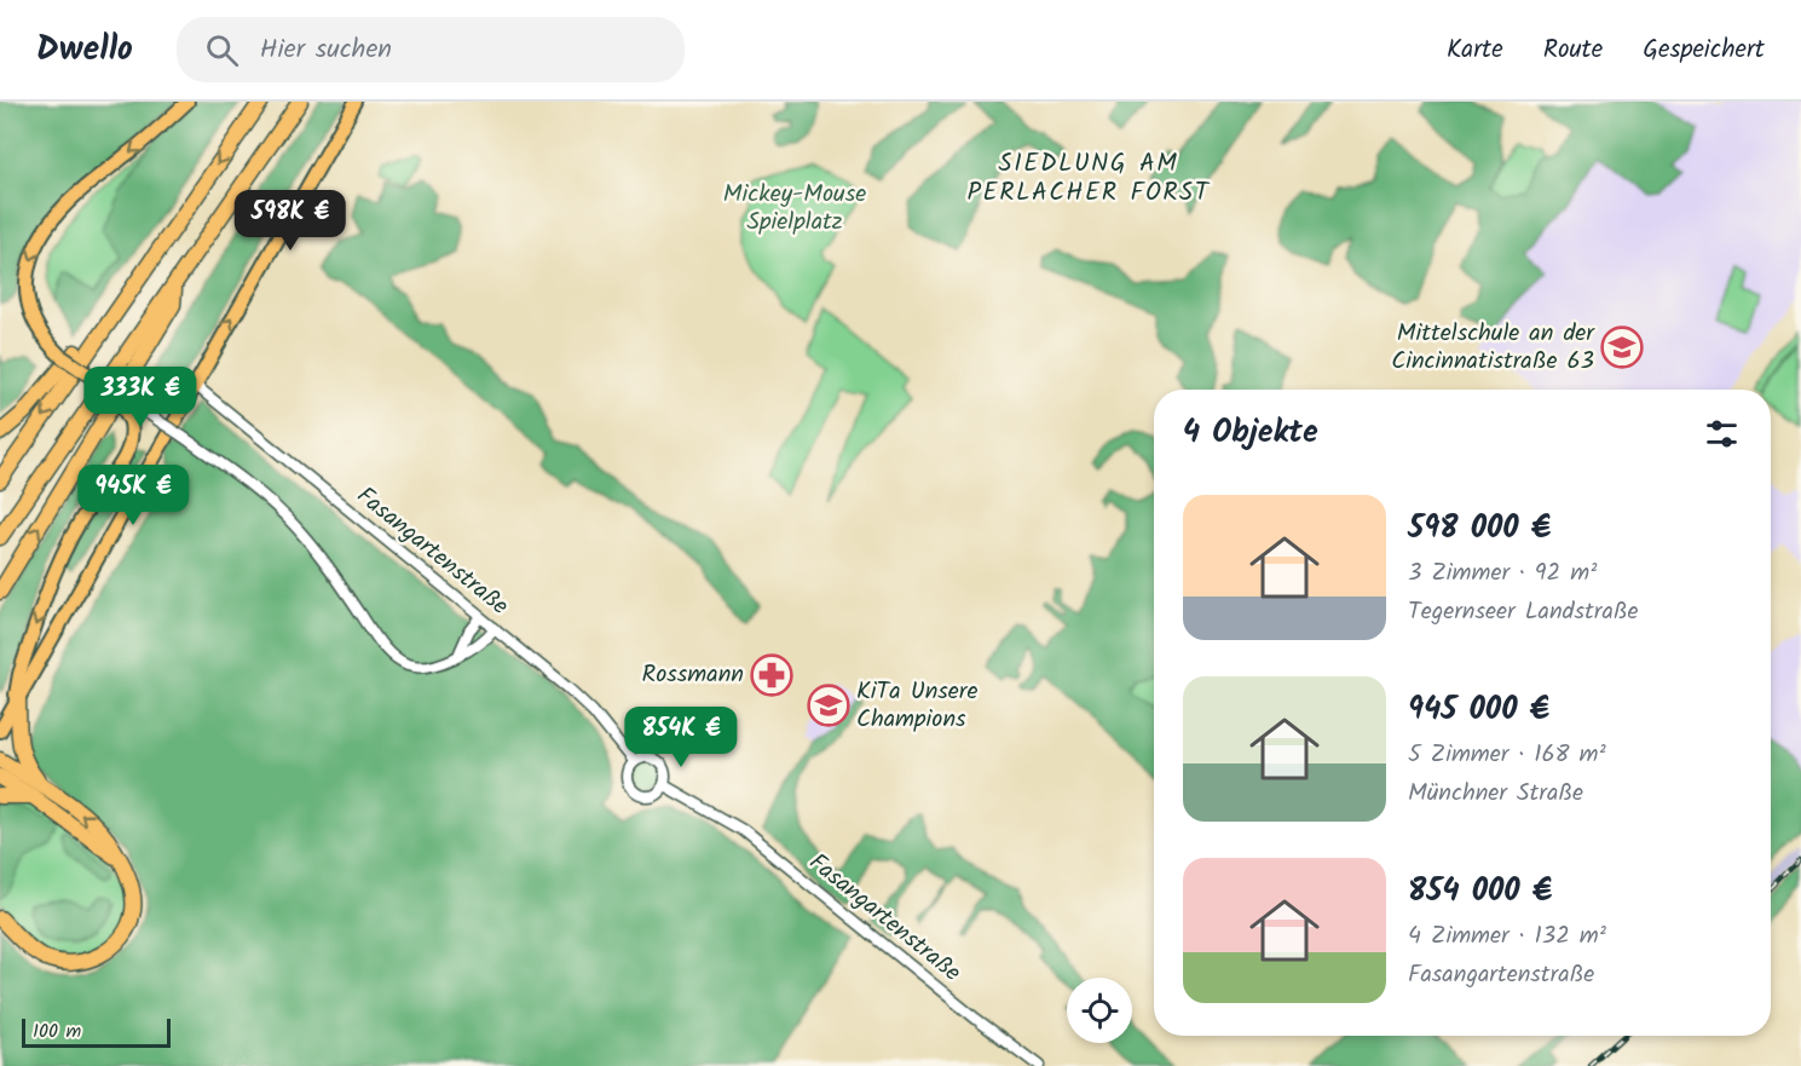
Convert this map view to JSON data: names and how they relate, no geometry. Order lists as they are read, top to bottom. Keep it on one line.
{"streets":{"street":["Fasangartenstraße"]},"districts":["SIEDLUNG AM PERLACHER FORST"],"parks":["Mickey-Mouse Spielplatz"],"places":{"school or university":["Mittelschule an der Cincinnatistraße 63","KiTa Unsere Champions"],"pharmacy":["Rossmann"]},"scale_bar":"100 m","page":{"header":"Dwello","search":"Hier suchen","nav":["Karte","Route","Gespeichert"],"price":["598K €","333K €","945K €","854K €"],"heading":"4 Objekte","list":[{"name":"598 000 €","note":"3 Zimmer · 92 m² · Tegernseer Landstraße"},{"name":"945 000 €","note":"5 Zimmer · 168 m² · Münchner Straße"},{"name":"854 000 €","note":"4 Zimmer · 132 m² · Fasangartenstraße"}],"scale":"100 m"}}
